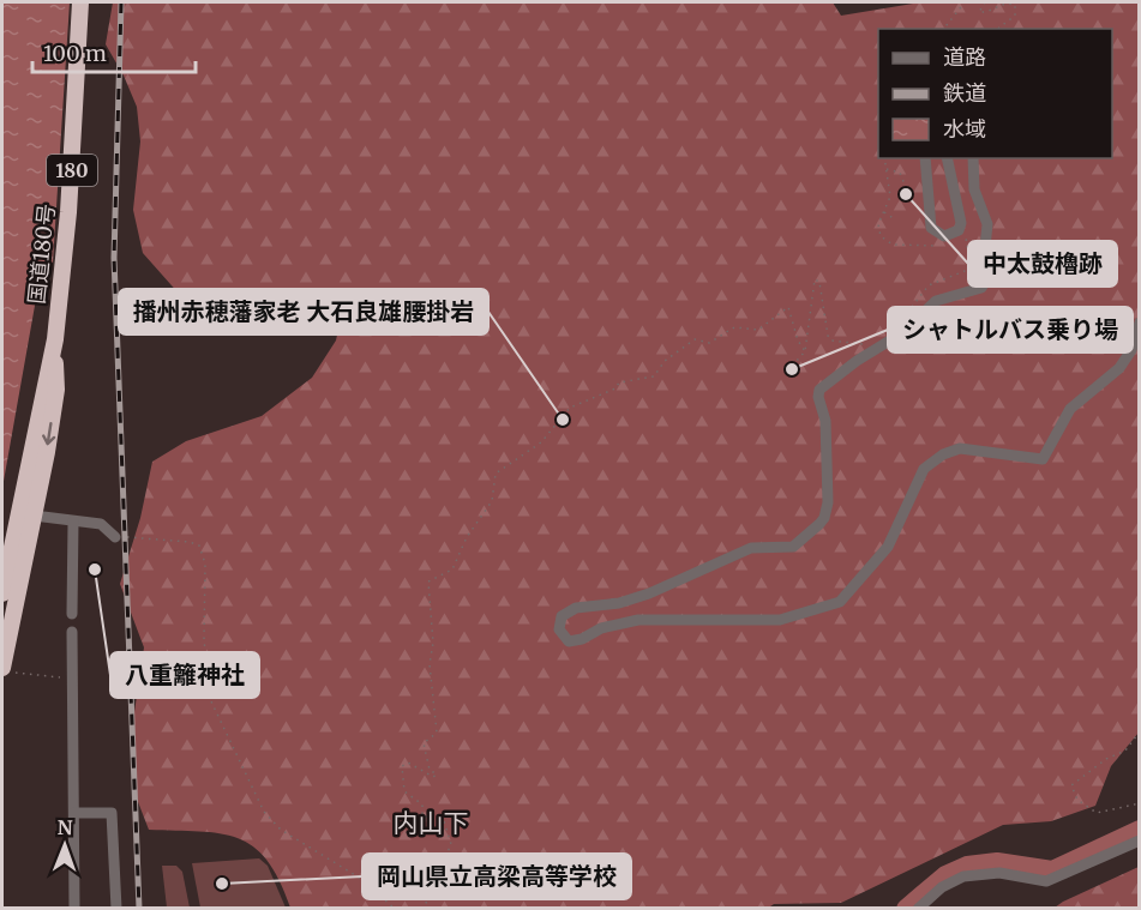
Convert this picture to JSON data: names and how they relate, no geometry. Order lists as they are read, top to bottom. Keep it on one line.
{"streets":{"highway":["180","国道180号"]},"districts":["内山下"],"places":["中太鼓櫓跡","シャトルバス乗り場","播州赤穂藩家老 大石良雄腰掛岩","八重籬神社","岡山県立高梁高等学校"],"legend":["道路","鉄道","水域"],"scale_bar":"100 m","north":"top"}
